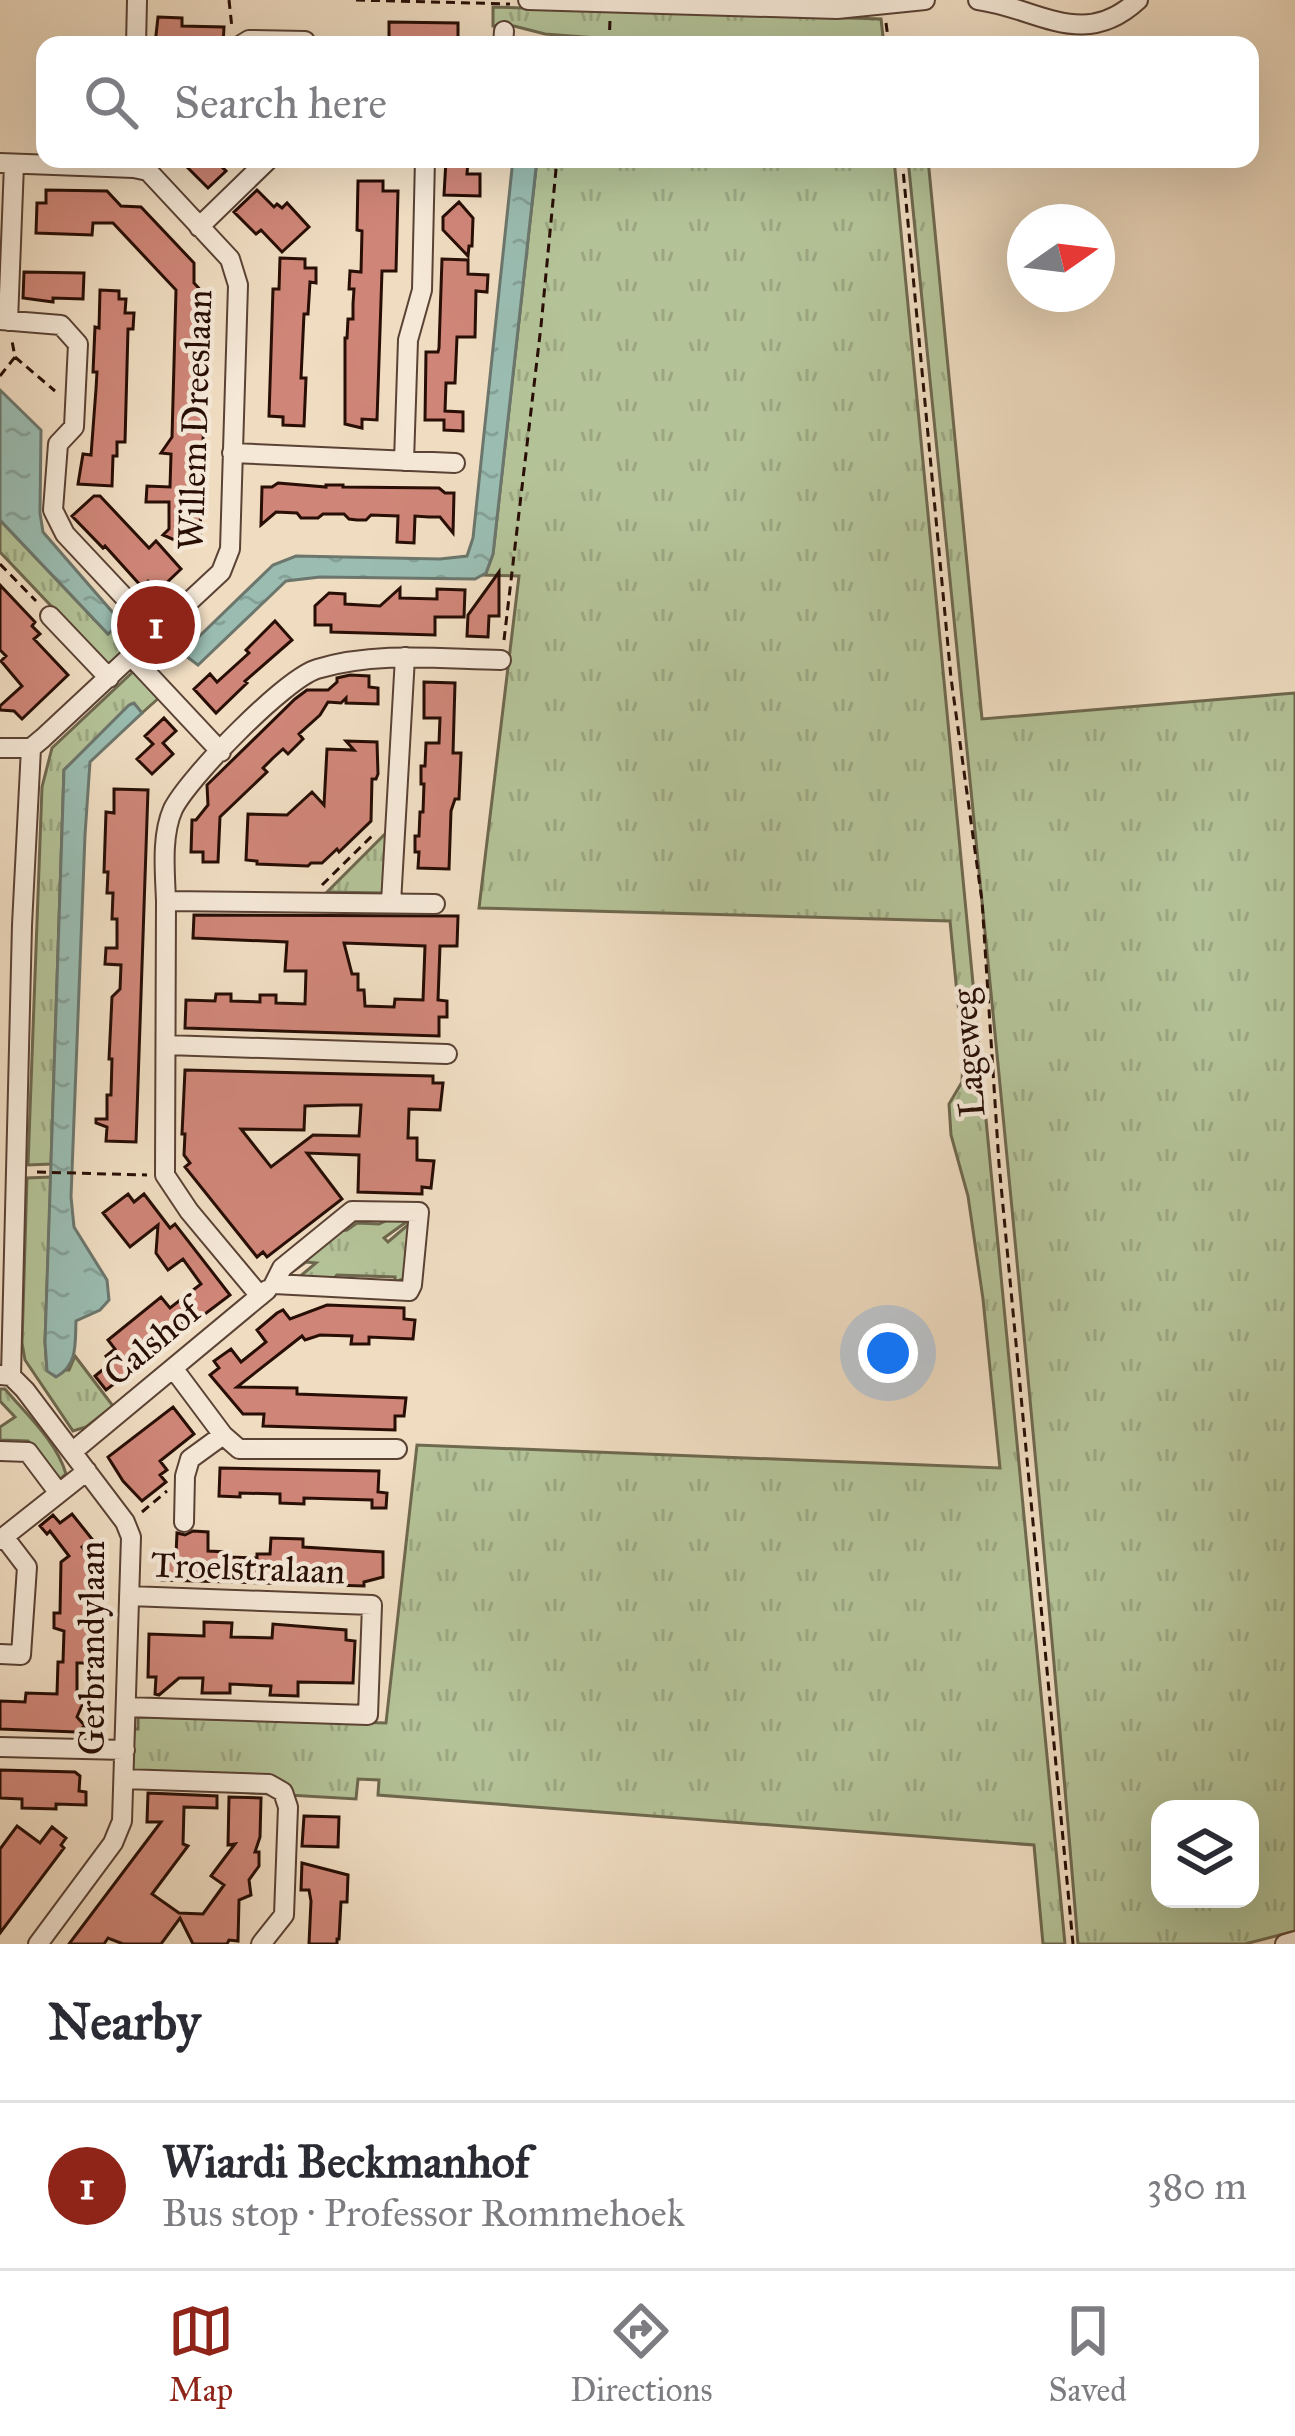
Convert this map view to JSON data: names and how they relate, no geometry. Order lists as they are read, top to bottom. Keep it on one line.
{"streets":{"street":["Willem Dreeslaan","Calshof","Troelstralaan","Gerbrandylaan"],"path":["Lageweg"]},"crossings":[["Calshof","Gerbrandylaan"],["Troelstralaan","Gerbrandylaan"]],"north":"right","page":{"search":"Search here","pins":"1","heading":"Nearby","list":[{"mark":"1","name":"Wiardi Beckmanhof","note":"Bus stop · Professor Rommehoek","value":"380 m"}],"nav":["Map","Directions","Saved"]}}
